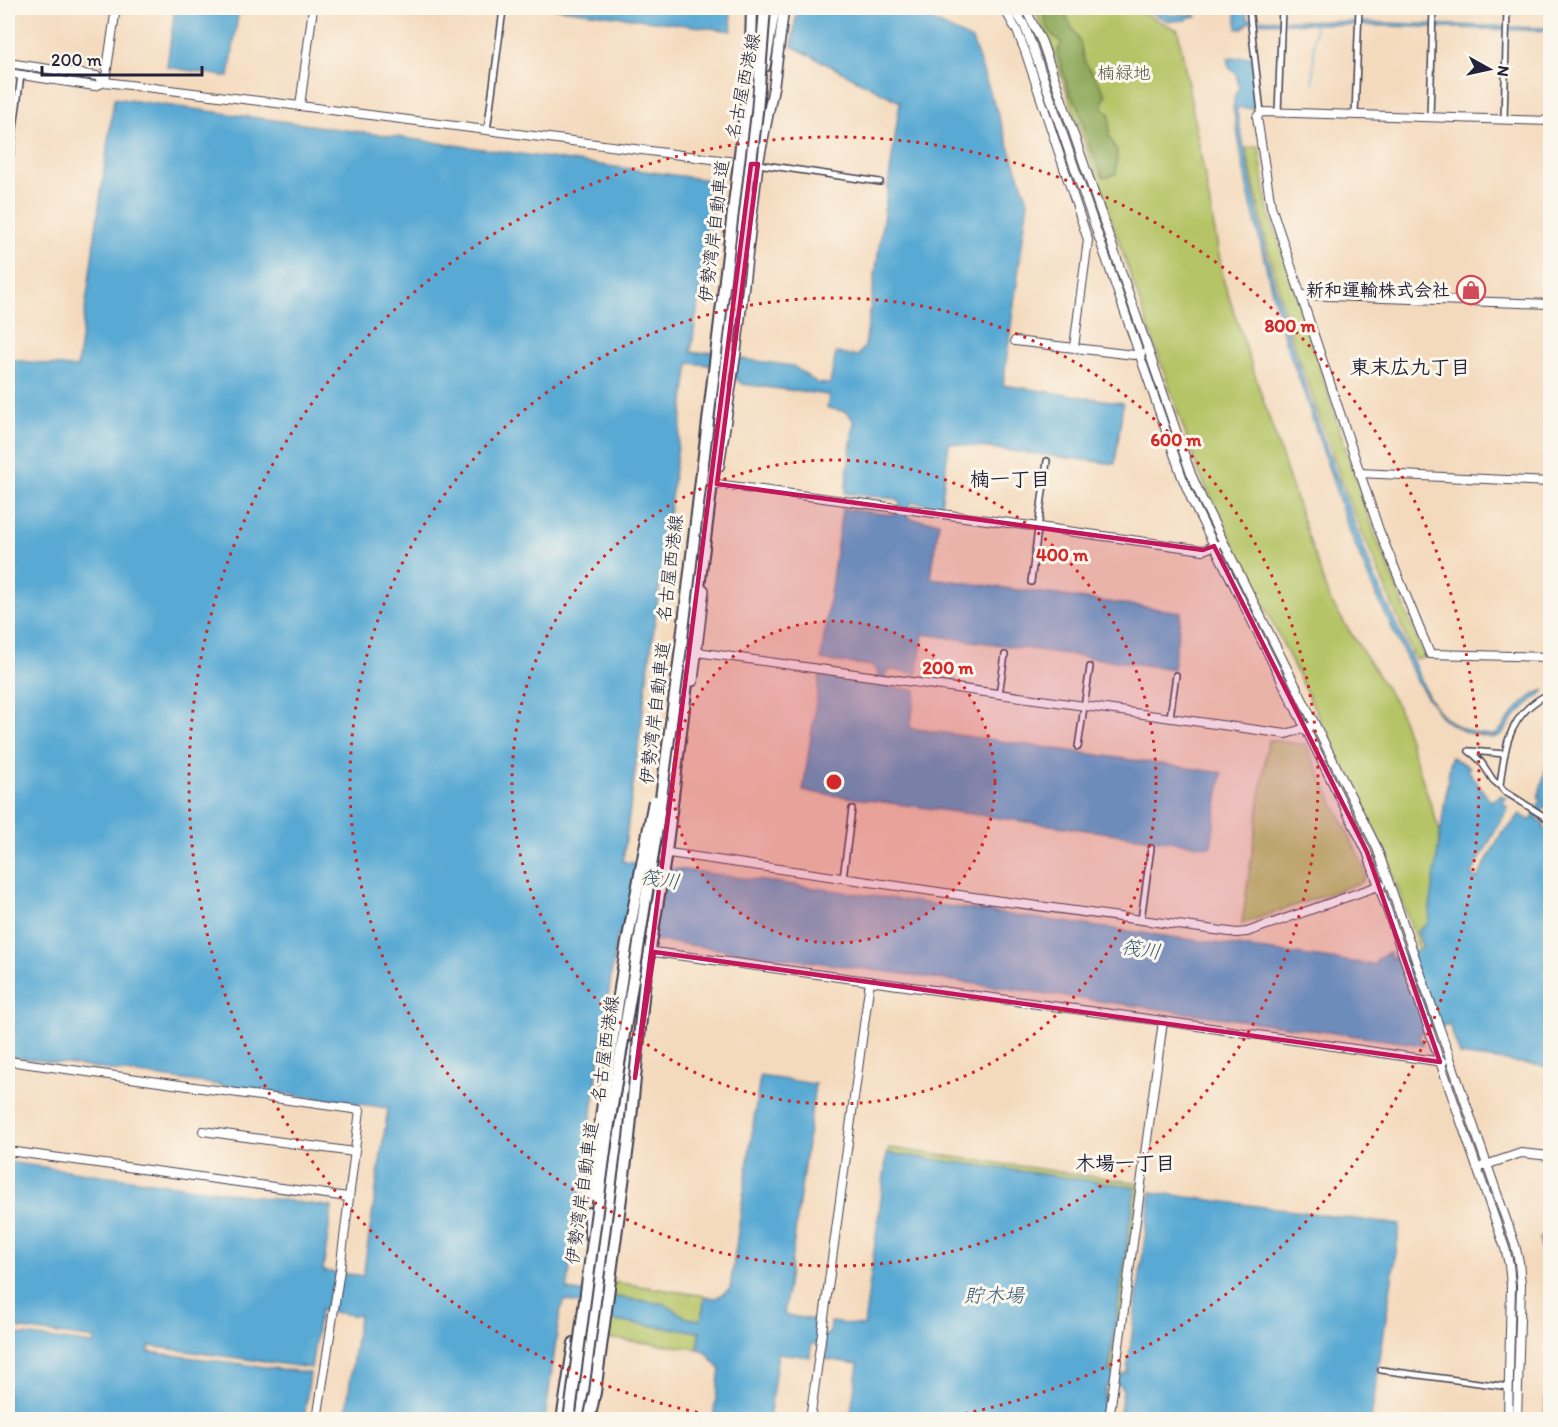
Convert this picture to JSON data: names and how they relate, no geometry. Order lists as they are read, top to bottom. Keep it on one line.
{"streets":{"highway":["伊勢湾岸自動車道"],"main road":["名古屋西港線"]},"crossings":[["名古屋西港線","伊勢湾岸自動車道"]],"districts":["東末広九丁目","楠一丁目","木場一丁目"],"water":["筏川","貯木場"],"parks":["楠緑地"],"places":{"shop":["新和運輸株式会社"]},"scale_bar":"200 m","north":"right","rings":["800 m","600 m","400 m","200 m"]}
